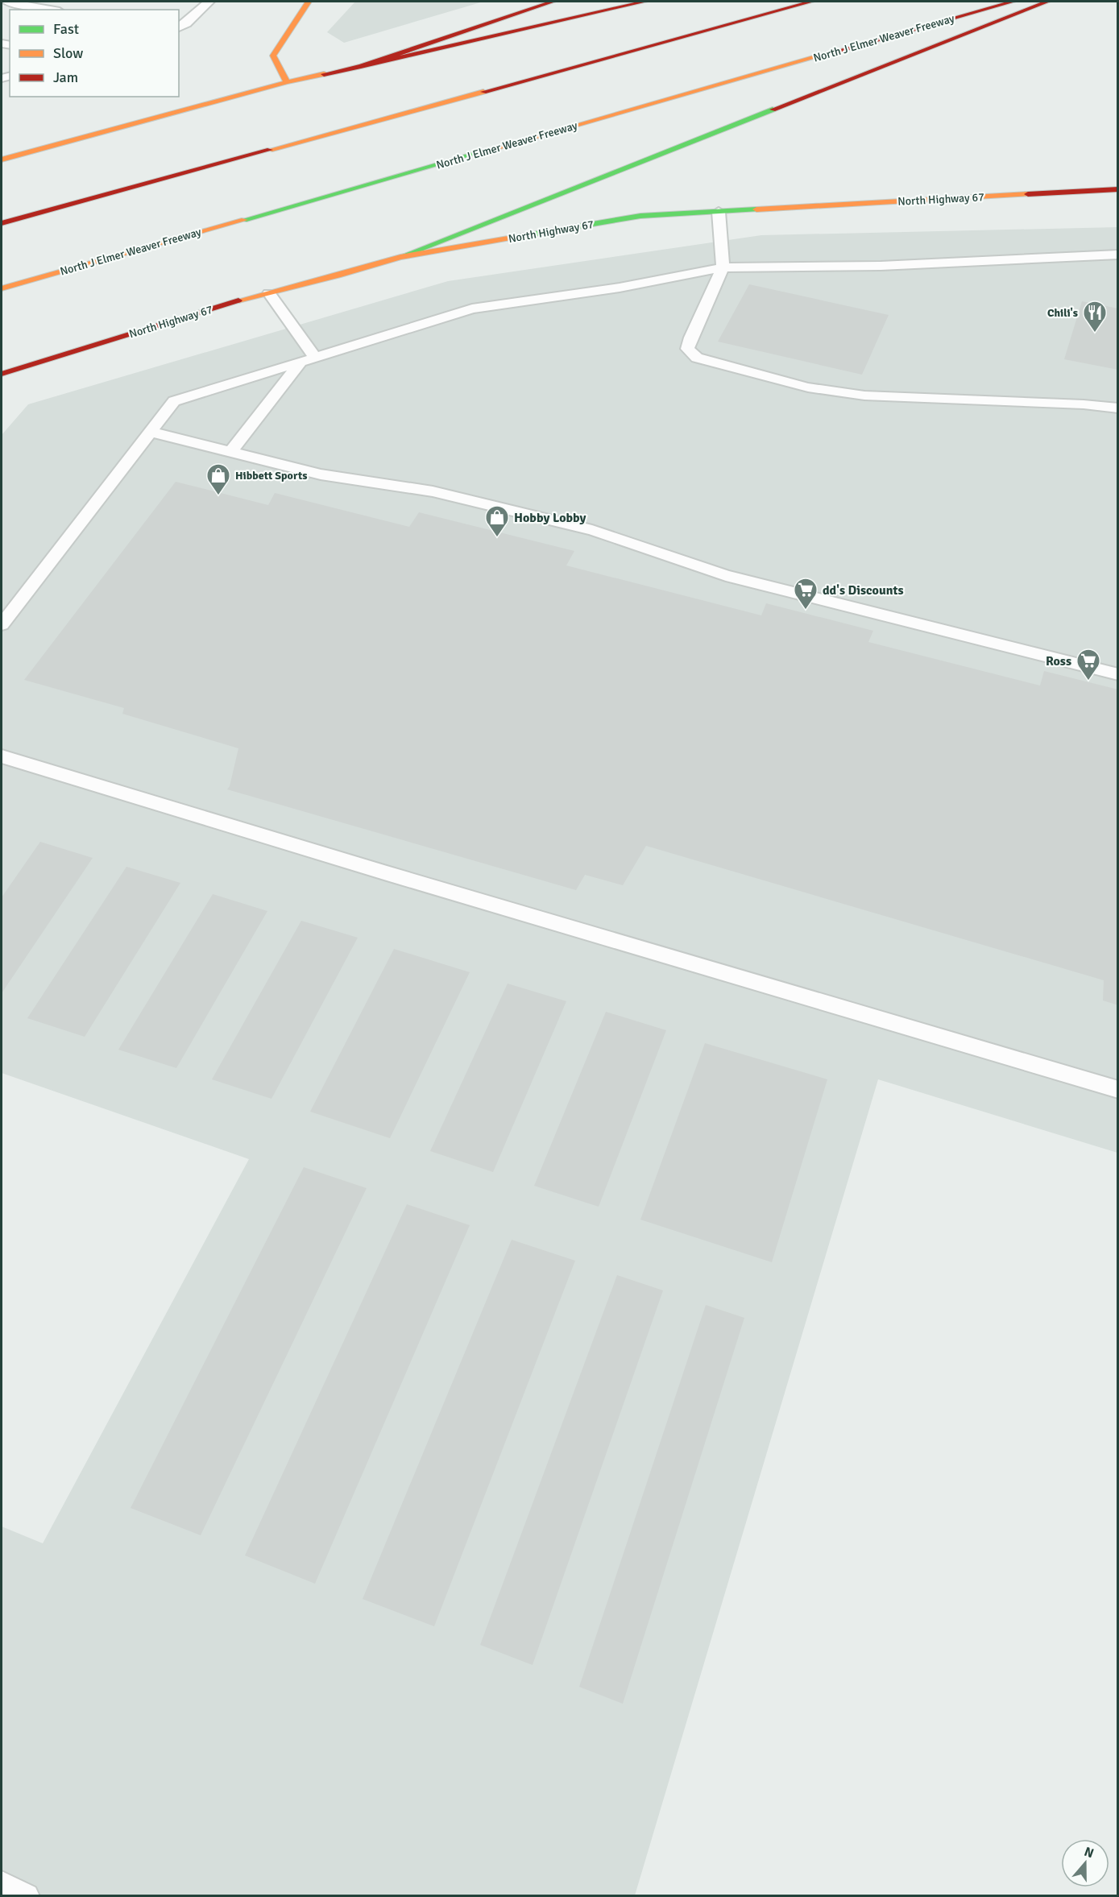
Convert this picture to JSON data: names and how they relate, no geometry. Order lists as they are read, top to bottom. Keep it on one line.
{"streets":{"main road":["North J Elmer Weaver Freeway","North Highway 67"]},"places":{"restaurant":["Chili's"],"shop":["Hibbett Sports","Hobby Lobby"],"supermarket":["dd's Discounts","Ross"]},"legend":["Fast","Slow","Jam"],"north":"top"}
